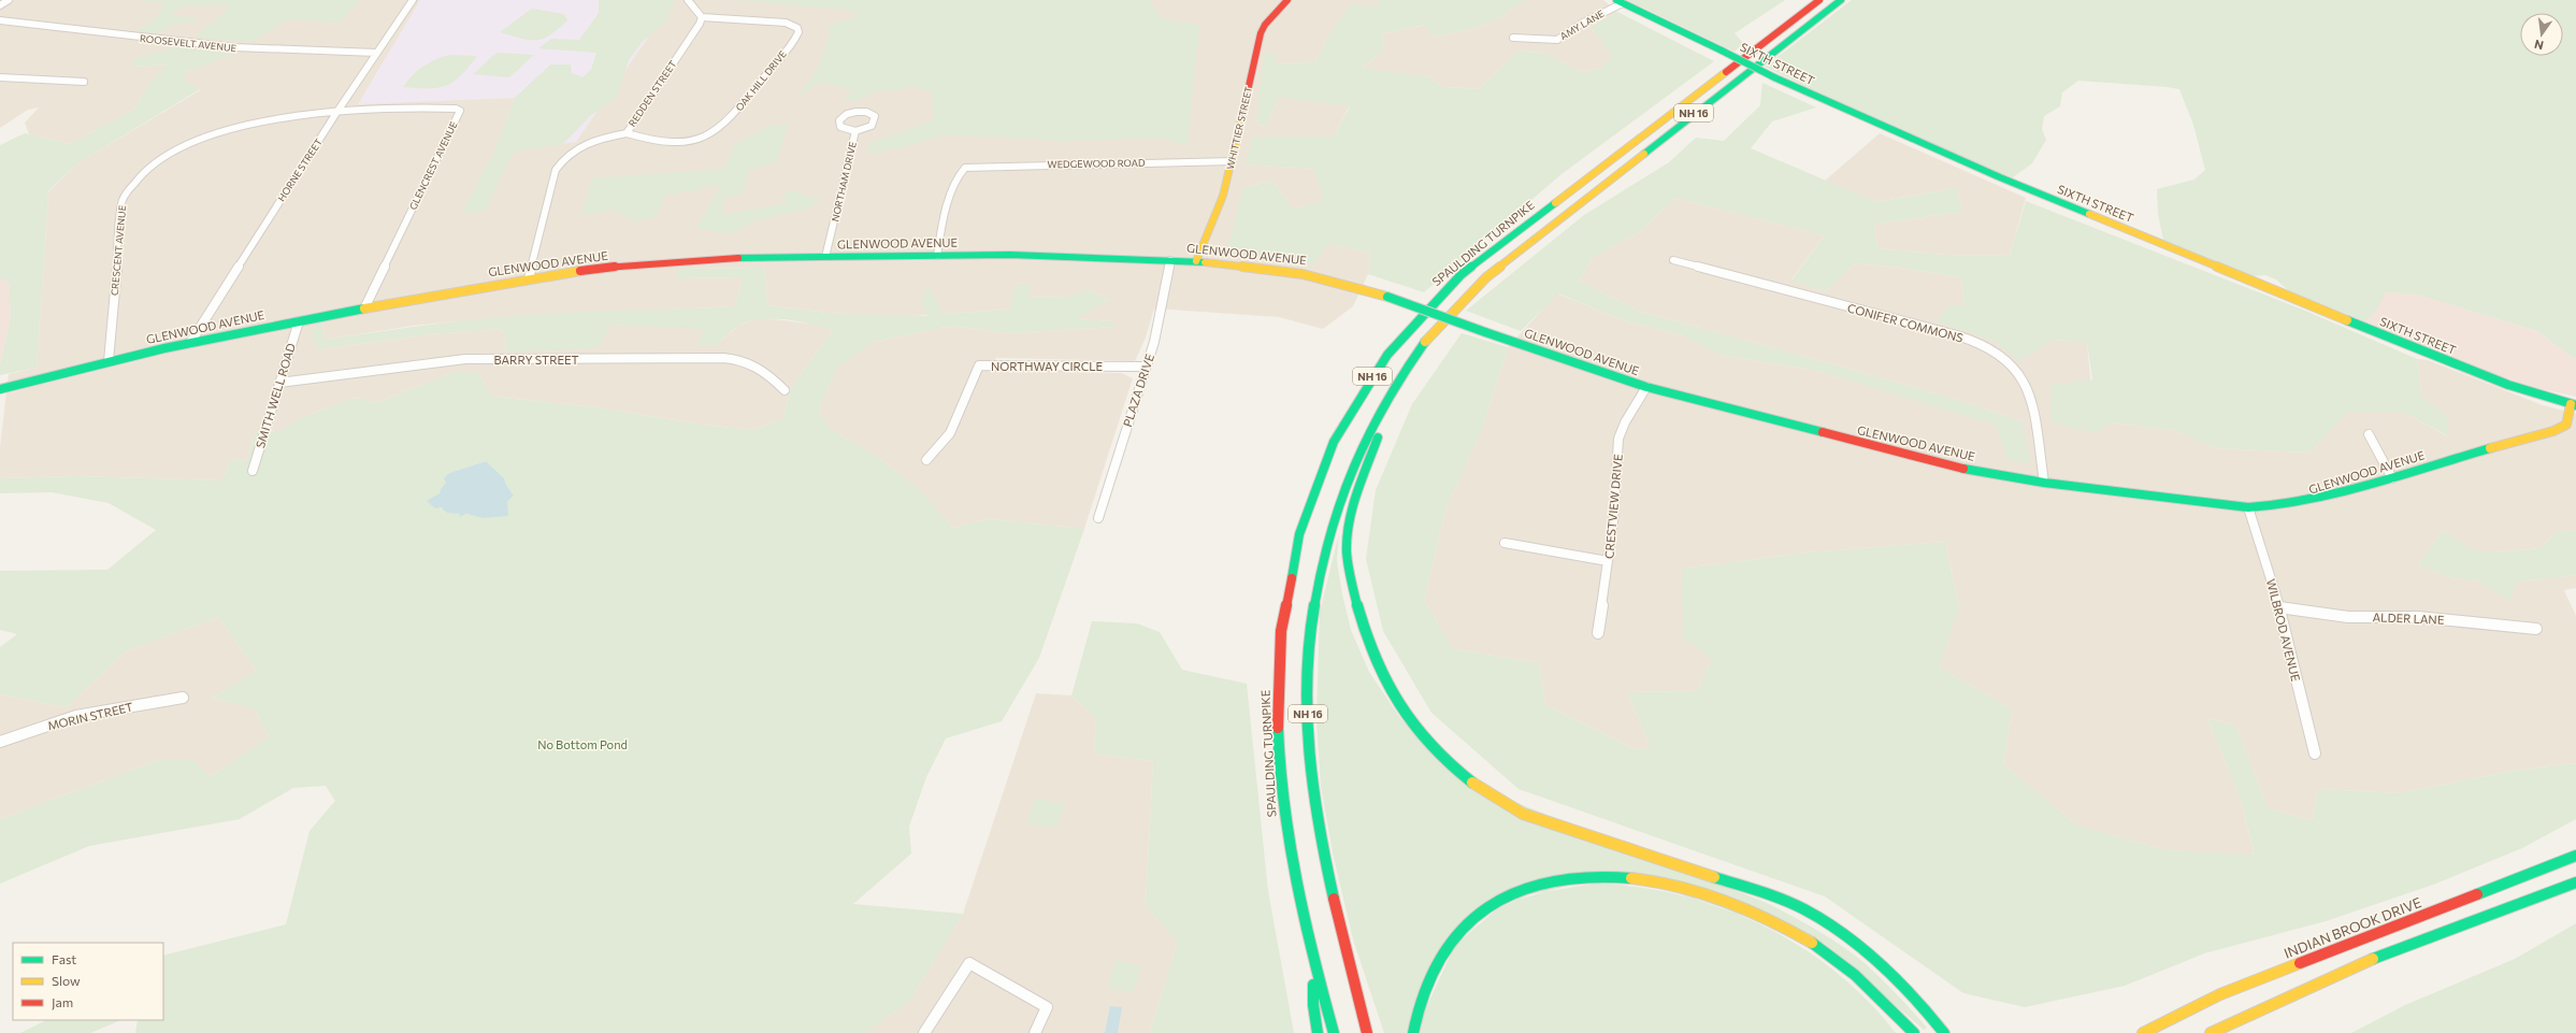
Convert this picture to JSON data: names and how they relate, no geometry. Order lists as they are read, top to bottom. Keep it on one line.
{"streets":{"main road":["SIXTH STREET","NH 16","WHITTIER STREET","GLENWOOD AVENUE","SPAULDING TURNPIKE","INDIAN BROOK DRIVE"],"street":["AMY LANE","ROOSEVELT AVENUE","OAK HILL DRIVE","REDDEN STREET","WEDGEWOOD ROAD","GLENCREST AVENUE","HORNE STREET","NORTHAM DRIVE","CRESCENT AVENUE","CONIFER COMMONS","BARRY STREET","NORTHWAY CIRCLE","PLAZA DRIVE","SMITH WELL ROAD","CRESTVIEW DRIVE","ALDER LANE","WILBROD AVENUE","MORIN STREET"]},"crossings":[["AMY LANE","SIXTH STREET"],["ROOSEVELT AVENUE","HORNE STREET"],["SIXTH STREET","GLENWOOD AVENUE"],["OAK HILL DRIVE","REDDEN STREET"],["REDDEN STREET","GLENWOOD AVENUE"],["WHITTIER STREET","WEDGEWOOD ROAD"],["WHITTIER STREET","GLENWOOD AVENUE"],["WEDGEWOOD ROAD","GLENWOOD AVENUE"],["GLENCREST AVENUE","HORNE STREET"],["GLENCREST AVENUE","GLENWOOD AVENUE"],["GLENCREST AVENUE","CRESCENT AVENUE"],["HORNE STREET","GLENWOOD AVENUE"],["HORNE STREET","CRESCENT AVENUE"],["NORTHAM DRIVE","GLENWOOD AVENUE"],["GLENWOOD AVENUE","CRESCENT AVENUE"],["GLENWOOD AVENUE","CONIFER COMMONS"],["GLENWOOD AVENUE","PLAZA DRIVE"],["GLENWOOD AVENUE","SMITH WELL ROAD"],["GLENWOOD AVENUE","CRESTVIEW DRIVE"],["GLENWOOD AVENUE","WILBROD AVENUE"],["BARRY STREET","SMITH WELL ROAD"],["NORTHWAY CIRCLE","PLAZA DRIVE"],["ALDER LANE","WILBROD AVENUE"]],"parks":["No Bottom Pond"],"legend":["Fast","Slow","Jam"],"north":"bottom"}
